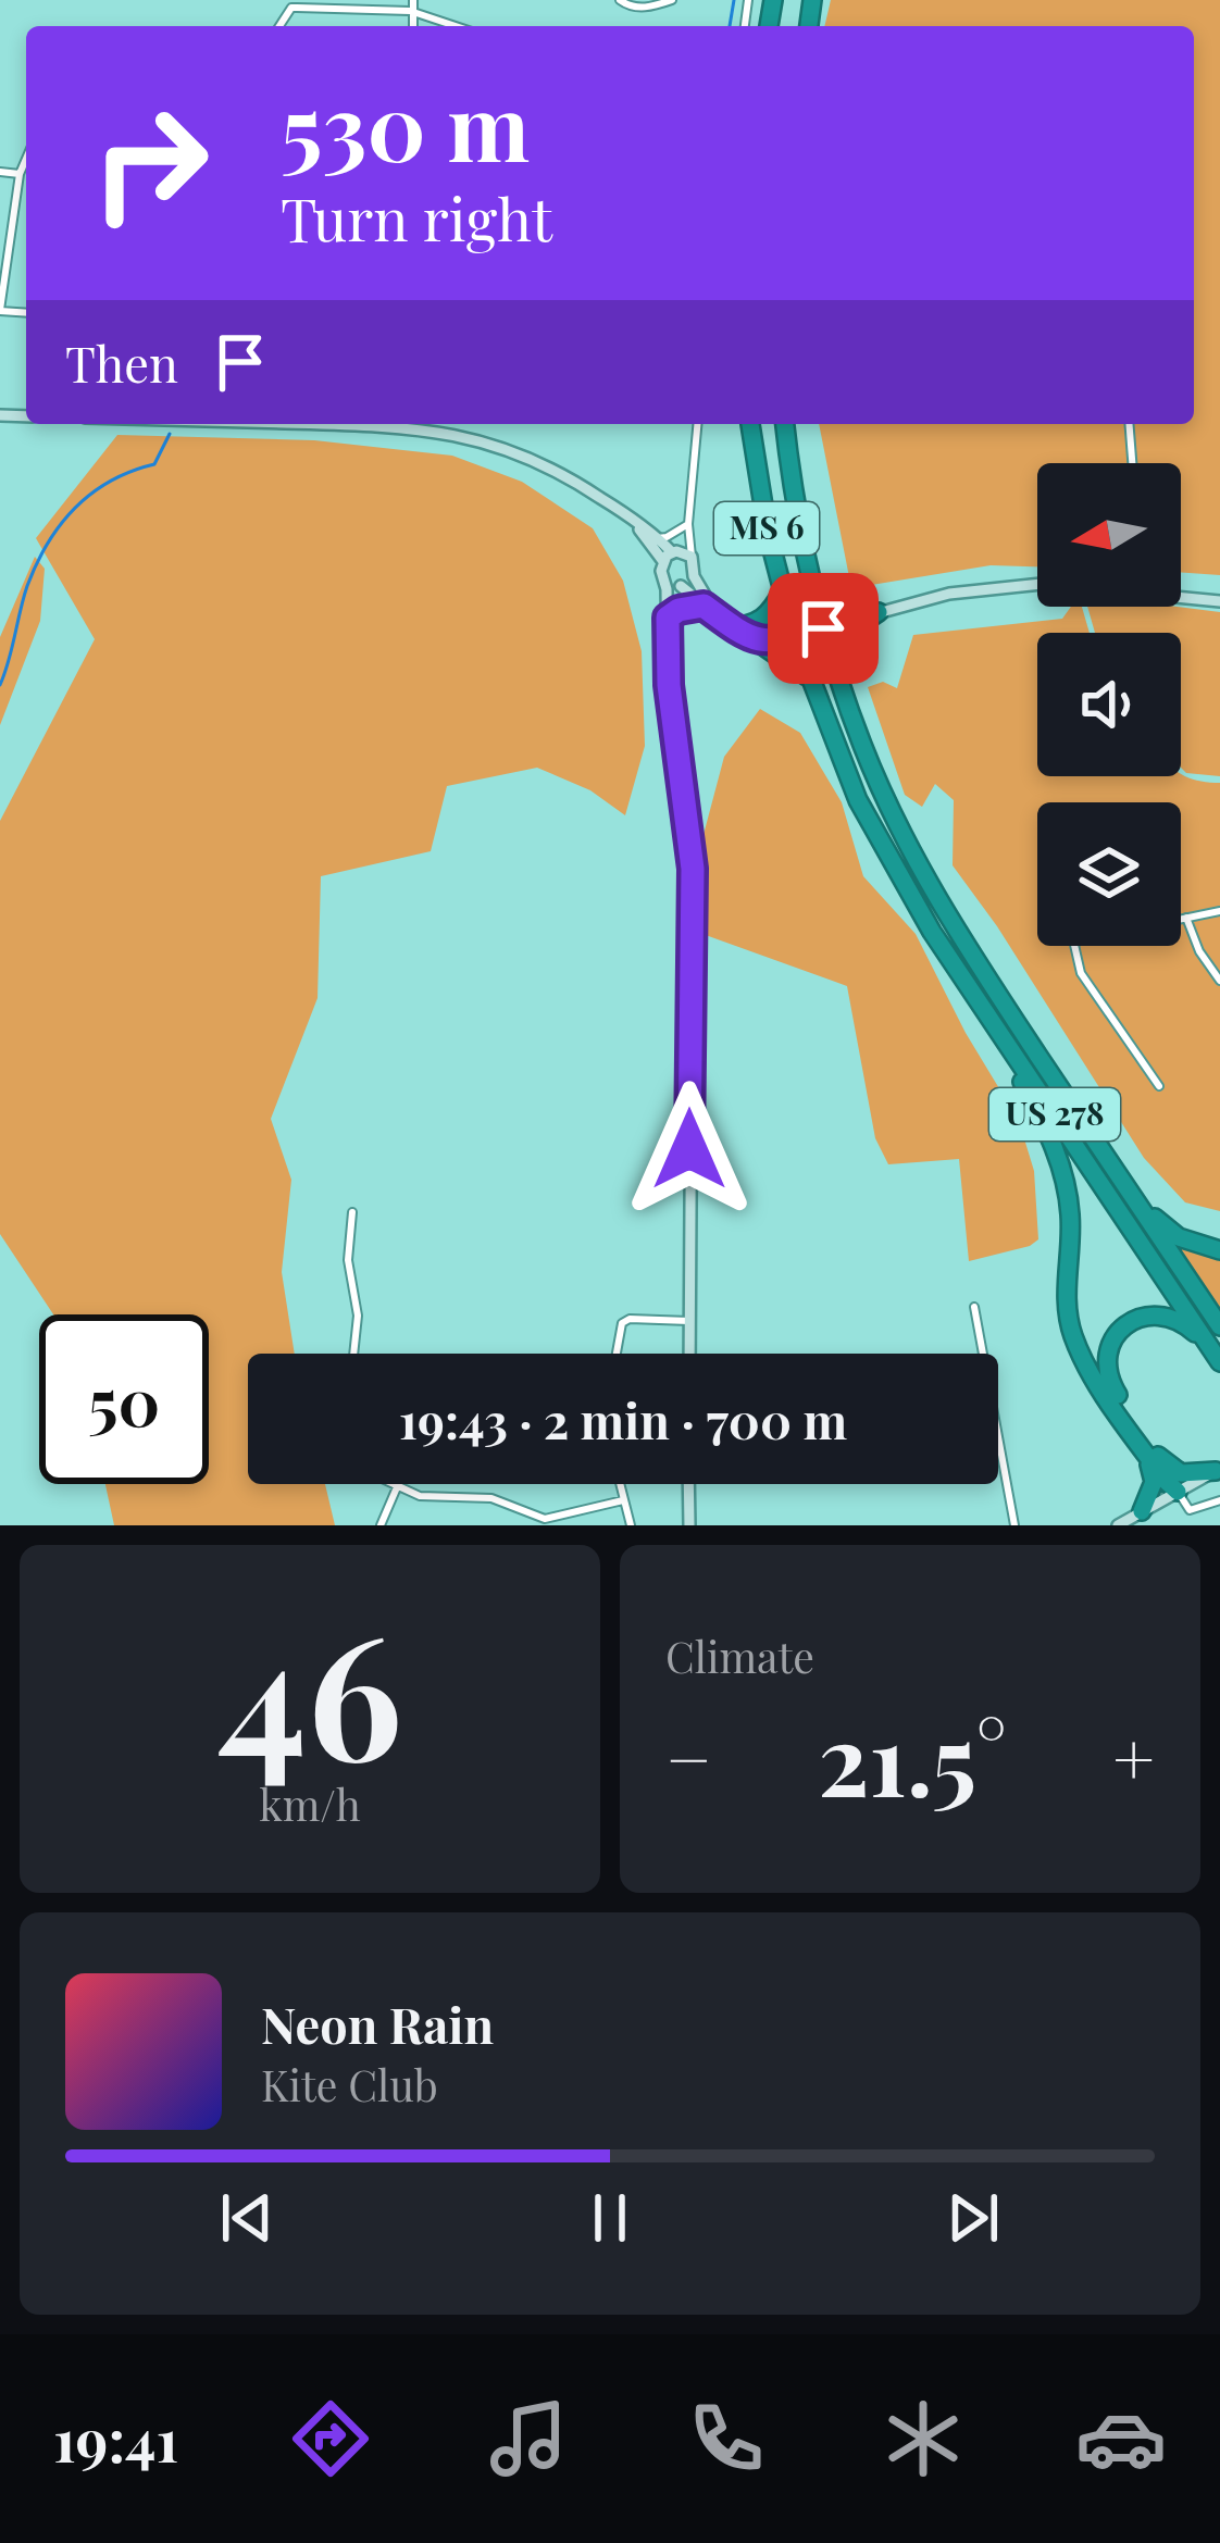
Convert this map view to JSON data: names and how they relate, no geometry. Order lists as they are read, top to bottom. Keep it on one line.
{"streets":{"highway":["MS 6","US 278"]},"crossings":[["MS 6","US 278"]],"north":"left","page":{"turn":["530 m","Turn right"],"then":"Then","limit":"50","trip":"19:43 · 2 min · 700 m","tile":[["46","km/h"],"Climate"],"heat":["−","21.5°","+"],"song":["Neon Rain","Kite Club"],"tabs":"19:41"}}
